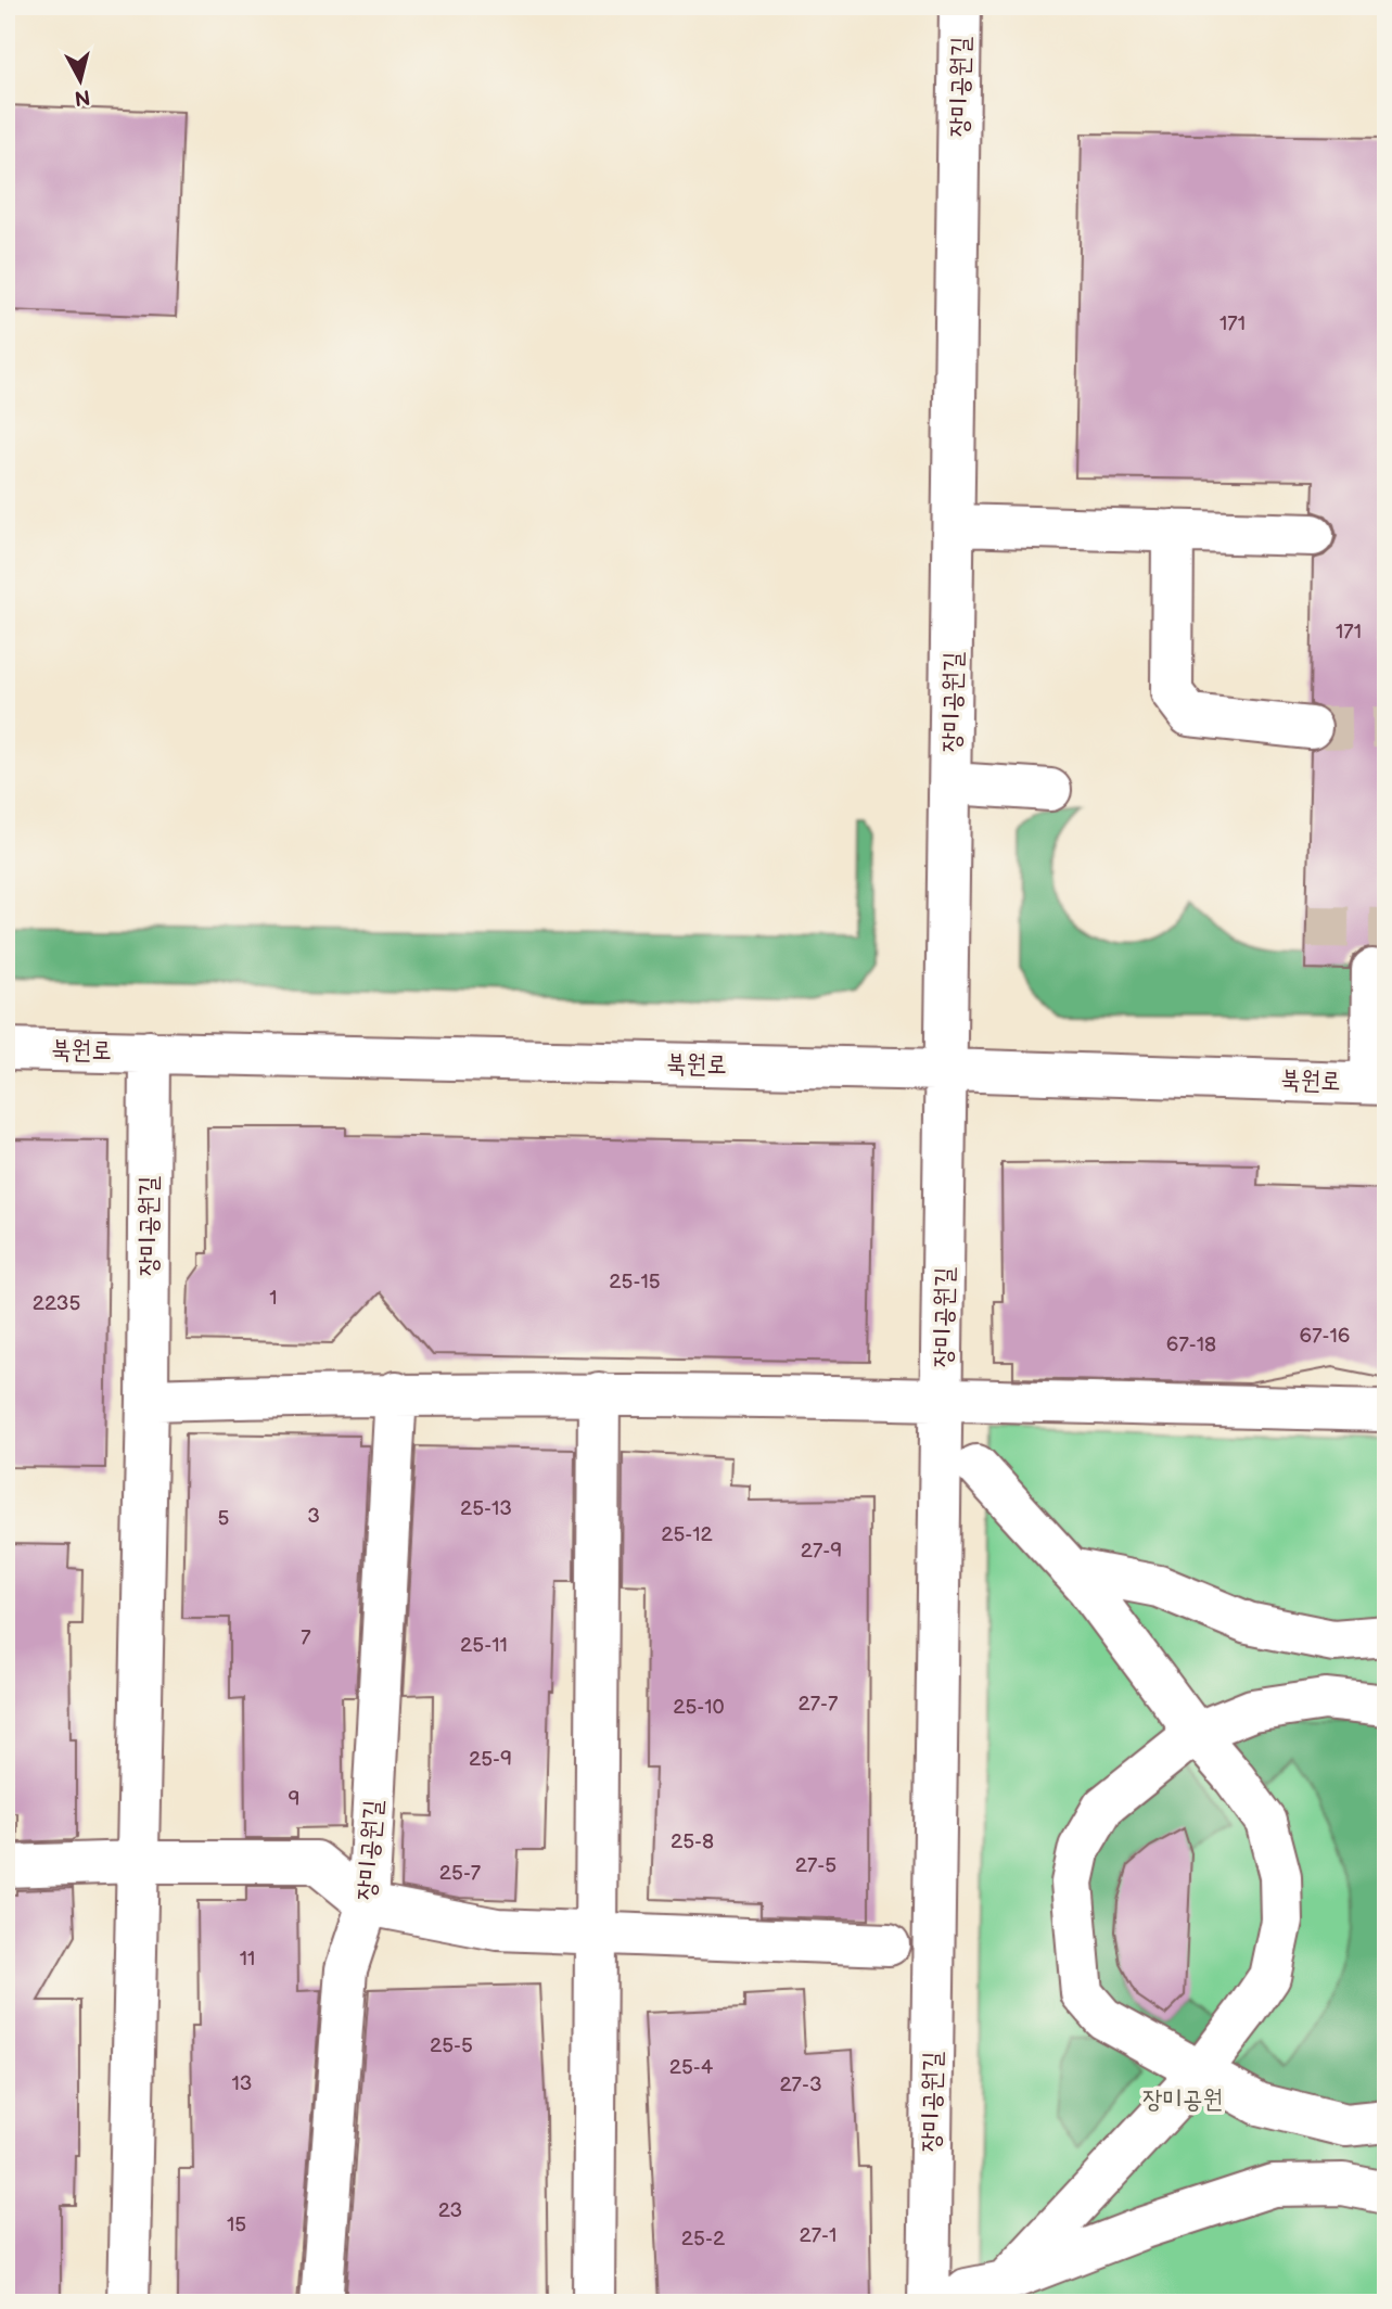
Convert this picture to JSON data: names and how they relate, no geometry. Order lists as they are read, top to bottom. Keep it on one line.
{"streets":{"street":["장미공원길","북원로"]},"crossings":[["장미공원길","북원로"]],"parks":["장미공원"],"house_numbers":["171","171","25-15","1","2235","67-16","67-18","25-13","3","5","25-12","27-9","7","25-11","27-7","25-10","25-9","9","25-8","27-5","25-7","11","25-5","25-4","13","27-3","23","15","27-1","25-2"],"north":"bottom"}
